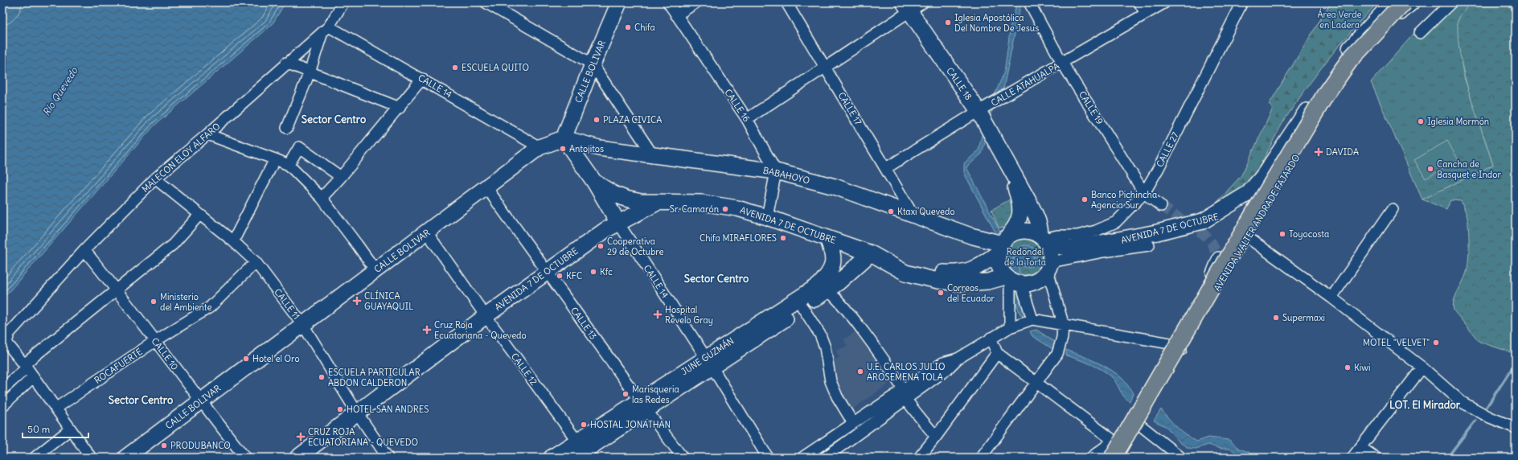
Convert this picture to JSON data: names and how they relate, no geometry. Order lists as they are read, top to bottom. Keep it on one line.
{"streets":{"main road":["CALLE BOLIVAR","CALLE 18","CALLE 14","BABAHOYO","AVENIDA WALTER ANDRADE FAJARDO","AVENIDA 7 DE OCTUBRE","JUNE GUZMÁN"],"street":["CALLE ATAHUALPA","CALLE 16","CALLE 19","CALLE 17","CALLE 27","MALECON ELOY ALFARO","CALLE 11","CALLE 13","CALLE 10","ROCAFUERTE","CALLE 12"]},"crossings":[["CALLE BOLIVAR","CALLE 14"],["CALLE BOLIVAR","BABAHOYO"],["CALLE BOLIVAR","CALLE 11"],["CALLE BOLIVAR","CALLE 13"],["CALLE BOLIVAR","CALLE 10"],["CALLE BOLIVAR","CALLE 12"],["CALLE 18","CALLE ATAHUALPA"],["CALLE 18","CALLE 27"],["CALLE 18","BABAHOYO"],["CALLE 18","AVENIDA 7 DE OCTUBRE"],["CALLE ATAHUALPA","CALLE 19"],["CALLE ATAHUALPA","CALLE 17"],["CALLE 14","MALECON ELOY ALFARO"],["CALLE 14","BABAHOYO"],["CALLE 14","AVENIDA 7 DE OCTUBRE"],["CALLE 14","JUNE GUZMÁN"],["CALLE 16","BABAHOYO"],["CALLE 19","CALLE 27"],["CALLE 17","BABAHOYO"],["CALLE 27","BABAHOYO"],["CALLE 27","AVENIDA 7 DE OCTUBRE"],["MALECON ELOY ALFARO","CALLE 11"],["MALECON ELOY ALFARO","CALLE 10"],["BABAHOYO","AVENIDA 7 DE OCTUBRE"],["AVENIDA WALTER ANDRADE FAJARDO","AVENIDA 7 DE OCTUBRE"],["AVENIDA 7 DE OCTUBRE","CALLE 11"],["AVENIDA 7 DE OCTUBRE","CALLE 13"],["AVENIDA 7 DE OCTUBRE","JUNE GUZMÁN"],["AVENIDA 7 DE OCTUBRE","CALLE 12"],["CALLE 11","ROCAFUERTE"],["CALLE 13","JUNE GUZMÁN"],["CALLE 10","ROCAFUERTE"],["JUNE GUZMÁN","CALLE 12"]],"districts":["Sector Centro","Sector Centro","Sector Centro","LOT. El Mirador"],"water":["Río Quevedo"],"parks":["Área Verde en Ladera","Redondel de la Torta"],"places":{"other":["Iglesia Apostólica Del Nombre De Jesus","Chifa","ESCUELA QUITO","PLAZA CIVICA","Iglesia Mormón","Antojitos","Cancha de Basquet e Indor","Banco Pichincha Agencia Sur","Sr. Camarón","Ktaxi Quevedo","Toyocosta","Chifa MIRAFLORES","Cooperativa 29 de Octubre","Kfc","KFC","Correos del Ecuador","Ministerio del Ambiente","Supermaxi","MOTEL \"VELVET\"","Hotel el Oro","Kiwi","U.E. CARLOS JULIO AROSEMENA TOLA","ESCUELA PARTICULAR ABDON CALDERON","Marisqueria las Redes","HOTEL SAN ANDRES","HOSTAL JONATHAN","PRODUBANCO"],"health":["DAVIDA","CLÍNICA GUAYAQUIL","Hospital Revelo Gray","Cruz Roja Ecuatoriana - Quevedo","CRUZ ROJA ECUATORIANA - QUEVEDO"]},"scale_bar":"50 m"}
